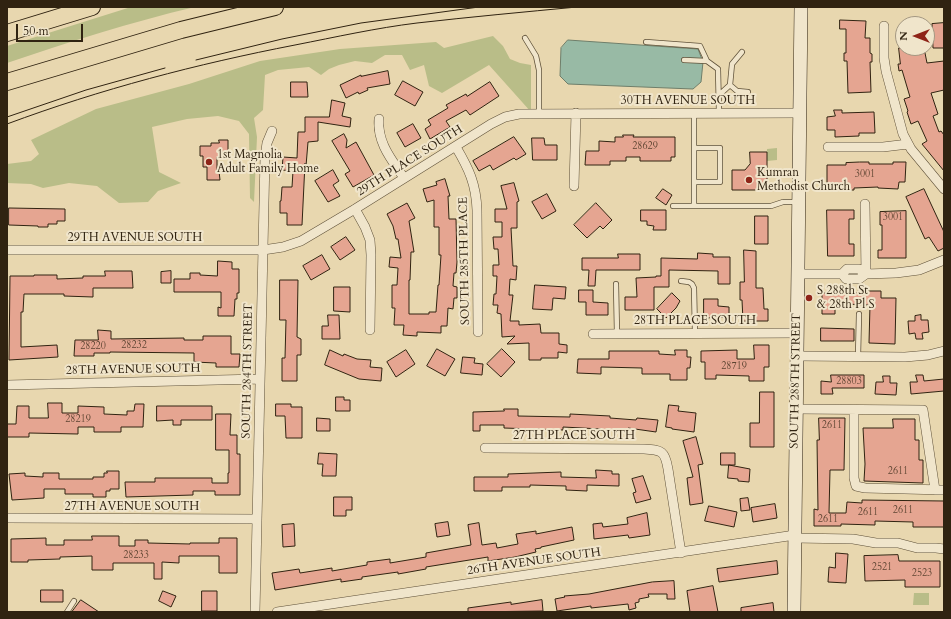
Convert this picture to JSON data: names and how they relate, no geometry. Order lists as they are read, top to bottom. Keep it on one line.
{"streets":{"main road":["SOUTH 288TH STREET"],"street":["30TH AVENUE SOUTH","29TH PLACE SOUTH","29TH AVENUE SOUTH","SOUTH 285TH PLACE","28TH PLACE SOUTH","28TH AVENUE SOUTH","SOUTH 284TH STREET","27TH PLACE SOUTH","27TH AVENUE SOUTH","26TH AVENUE SOUTH"]},"crossings":[["30TH AVENUE SOUTH","29TH PLACE SOUTH"],["30TH AVENUE SOUTH","SOUTH 288TH STREET"],["29TH PLACE SOUTH","29TH AVENUE SOUTH"],["29TH PLACE SOUTH","SOUTH 285TH PLACE"],["29TH PLACE SOUTH","SOUTH 284TH STREET"],["29TH AVENUE SOUTH","SOUTH 284TH STREET"],["28TH PLACE SOUTH","SOUTH 288TH STREET"],["28TH AVENUE SOUTH","SOUTH 284TH STREET"],["SOUTH 284TH STREET","27TH AVENUE SOUTH"],["SOUTH 288TH STREET","26TH AVENUE SOUTH"],["27TH PLACE SOUTH","26TH AVENUE SOUTH"]],"places":["1st Magnolia Adult Family Home","Kumran Methodist Church","S 288th St & 28th Pl S"],"house_numbers":["28629","3001","3001","28232","28220","28719","28803","28219","2611","2611","2611","2611","2611","28233","2521","2523"],"scale_bar":"50 m","north":"left"}
